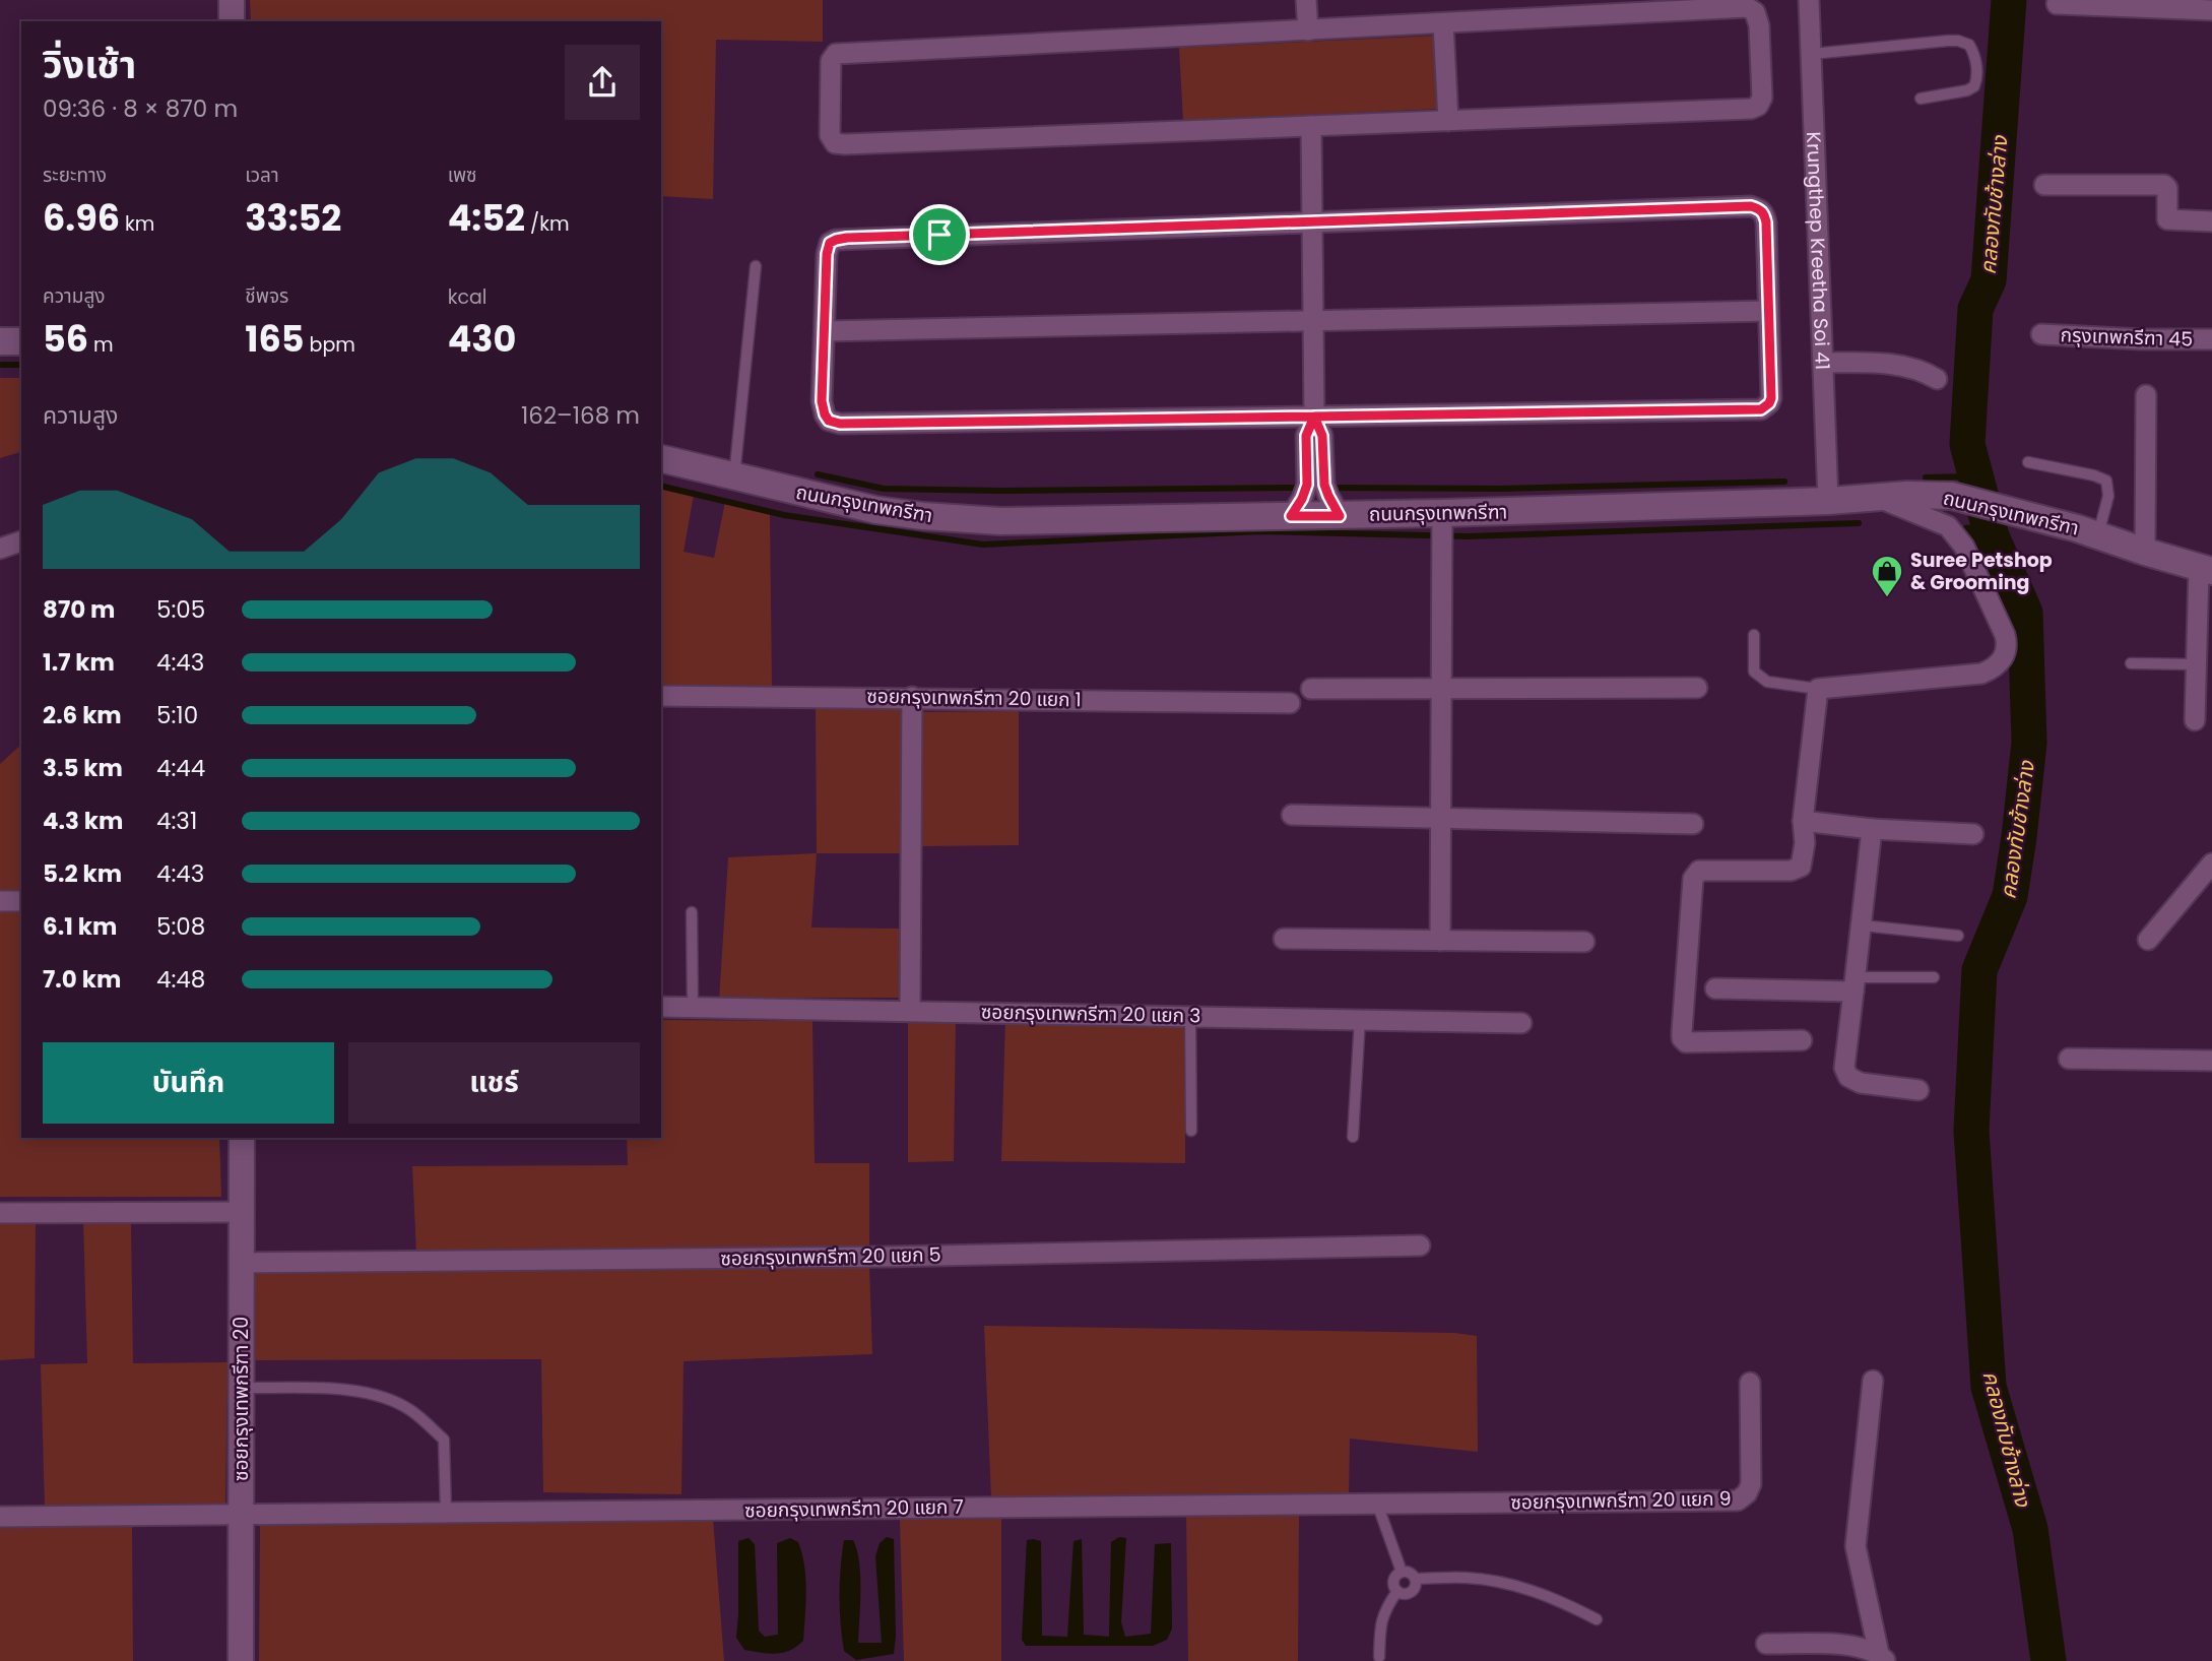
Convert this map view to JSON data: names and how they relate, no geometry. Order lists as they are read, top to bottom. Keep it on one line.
{"streets":{"main road":["ถนนกรุงเทพกรีฑา"],"street":["Krungthep Kreetha Soi 41","กรุงเทพกรีฑา 45","ซอยกรุงเทพกรีฑา 20 แยก 1","ซอยกรุงเทพกรีฑา 20 แยก 3","ซอยกรุงเทพกรีฑา 20 แยก 5","ซอยกรุงเทพกรีฑา 20","ซอยกรุงเทพกรีฑา 20 แยก 9","ซอยกรุงเทพกรีฑา 20 แยก 7"]},"crossings":[["Krungthep Kreetha Soi 41","ถนนกรุงเทพกรีฑา"],["ซอยกรุงเทพกรีฑา 20 แยก 5","ซอยกรุงเทพกรีฑา 20"],["ซอยกรุงเทพกรีฑา 20","ซอยกรุงเทพกรีฑา 20 แยก 7"],["ซอยกรุงเทพกรีฑา 20 แยก 9","ซอยกรุงเทพกรีฑา 20 แยก 7"]],"water":["คลองทับช้างล่าง"],"places":{"shop":["Suree Petshop & Grooming"]},"page":{"heading":["วิ่งเช้า","09:36 · 8 × 870 m"],"stats":[["ระยะทาง","6.96 km"],["เวลา","33:52"],["เพซ","4:52 /km"],["ความสูง","56 m"],["ชีพจร","165 bpm"],["kcal","430"]],"chart":["ความสูง","162–168 m"],"list":[{"name":"870 m","note":"5:05"},{"name":"1.7 km","note":"4:43"},{"name":"2.6 km","note":"5:10"},{"name":"3.5 km","note":"4:44"},{"name":"4.3 km","note":"4:31"},{"name":"5.2 km","note":"4:43"},{"name":"6.1 km","note":"5:08"},{"name":"7.0 km","note":"4:48"}],"buttons":["บันทึก","แชร์"]}}
